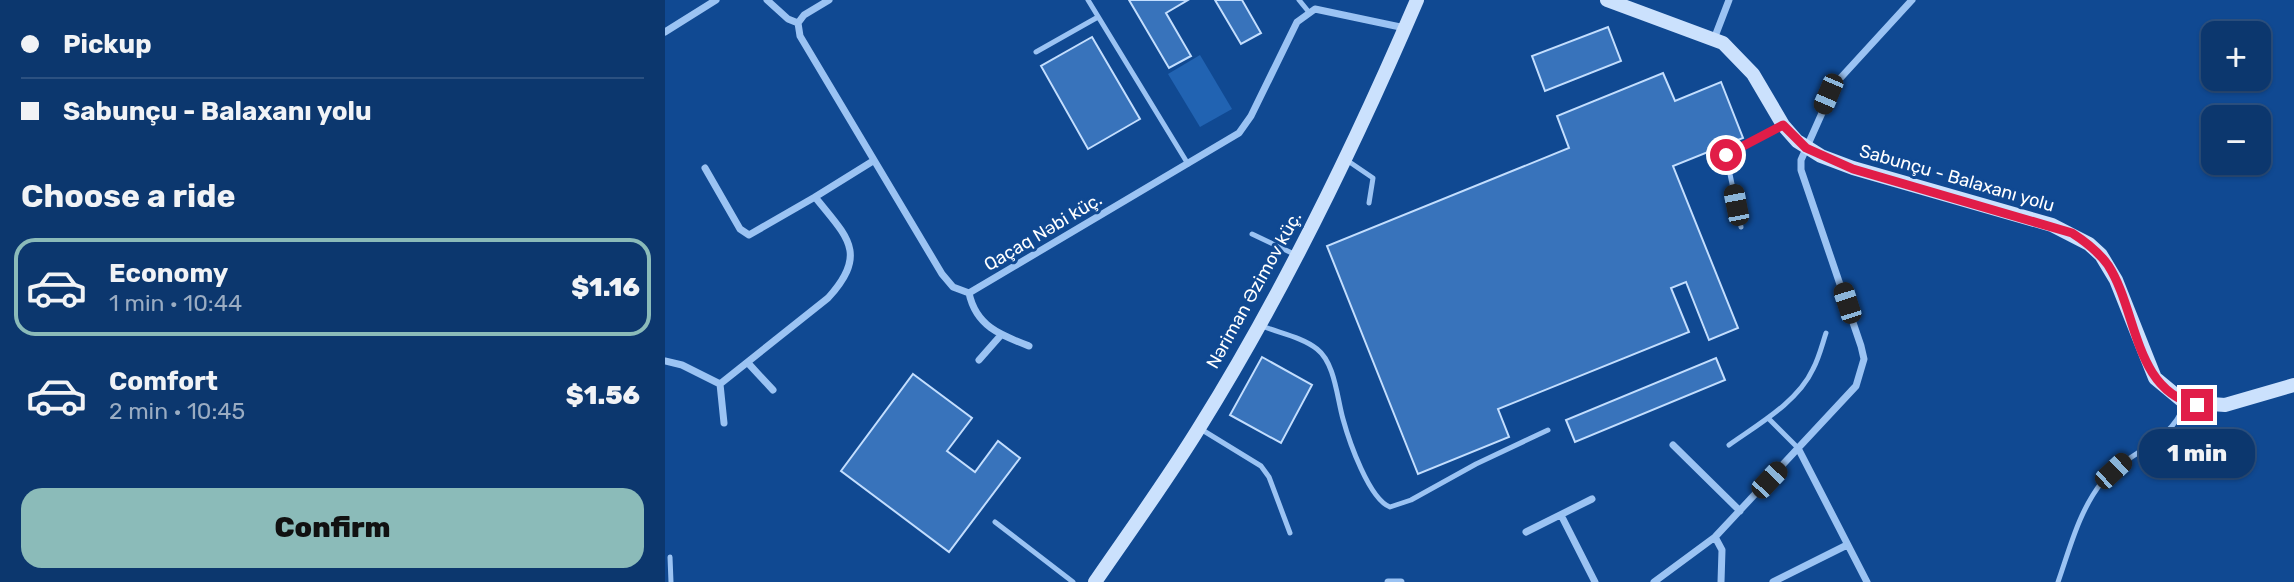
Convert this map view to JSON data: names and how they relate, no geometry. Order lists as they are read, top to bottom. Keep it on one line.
{"streets":{"street":["Sabunçu - Balaxanı yolu","Qaçaq Nəbi küç.","Nəriman Əzimov küç."]},"page":{"banner":["Pickup","Sabunçu - Balaxanı yolu"],"map_buttons":["+","−"],"heading":"Choose a ride","list":[{"name":"Economy","note":"1 min · 10:44","value":"$1.16"},{"name":"Comfort","note":"2 min · 10:45","value":"$1.56"}],"bubble":"1 min","buttons":"Confirm"}}
